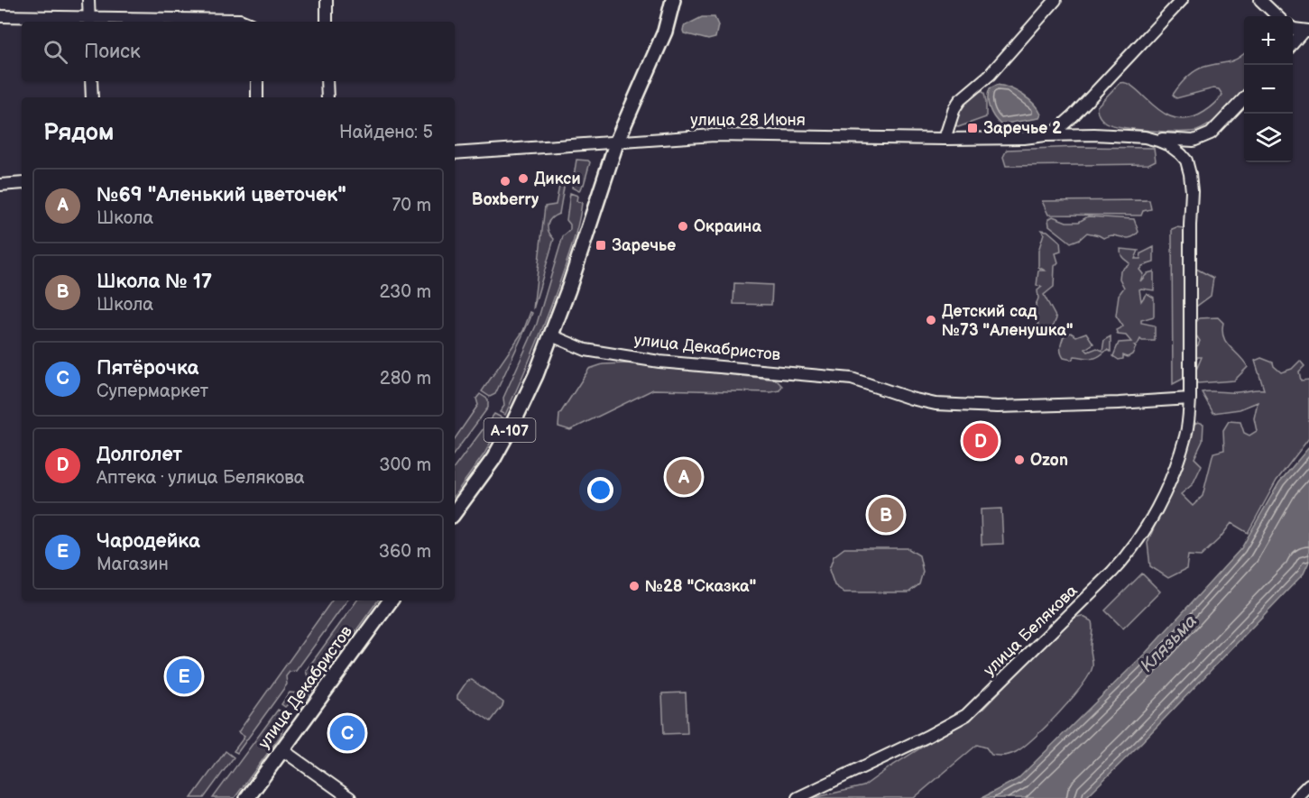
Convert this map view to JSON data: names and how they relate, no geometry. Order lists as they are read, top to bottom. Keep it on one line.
{"streets":{"main road":["улица Декабристов","А-107"],"street":["улица 28 Июня","улица Белякова"]},"crossings":[["улица 28 Июня","А-107"],["улица 28 Июня","улица Белякова"],["улица Декабристов","А-107"],["улица Декабристов","улица Белякова"]],"water":["Клязьма"],"places":{"transit":["Заречье 2","Заречье"],"other":["Дикси","Boxberry","Окраина","Детский сад №73 \"Аленушка\"","Ozon","№28 \"Сказка\""]},"page":{"map_buttons":["+","−"],"search":"Поиск","heading":["Рядом","Найдено: 5"],"list":[{"mark":"A","name":"№69 \"Аленький цветочек\"","note":"Школа","value":"70 m"},{"mark":"B","name":"Школа № 17","note":"Школа","value":"230 m"},{"mark":"C","name":"Пятёрочка","note":"Супермаркет","value":"280 m"},{"mark":"D","name":"Долголет","note":"Аптека · улица Белякова","value":"300 m"},{"mark":"E","name":"Чародейка","note":"Магазин","value":"360 m"}],"pins":["D","A","B","E","C"]}}
